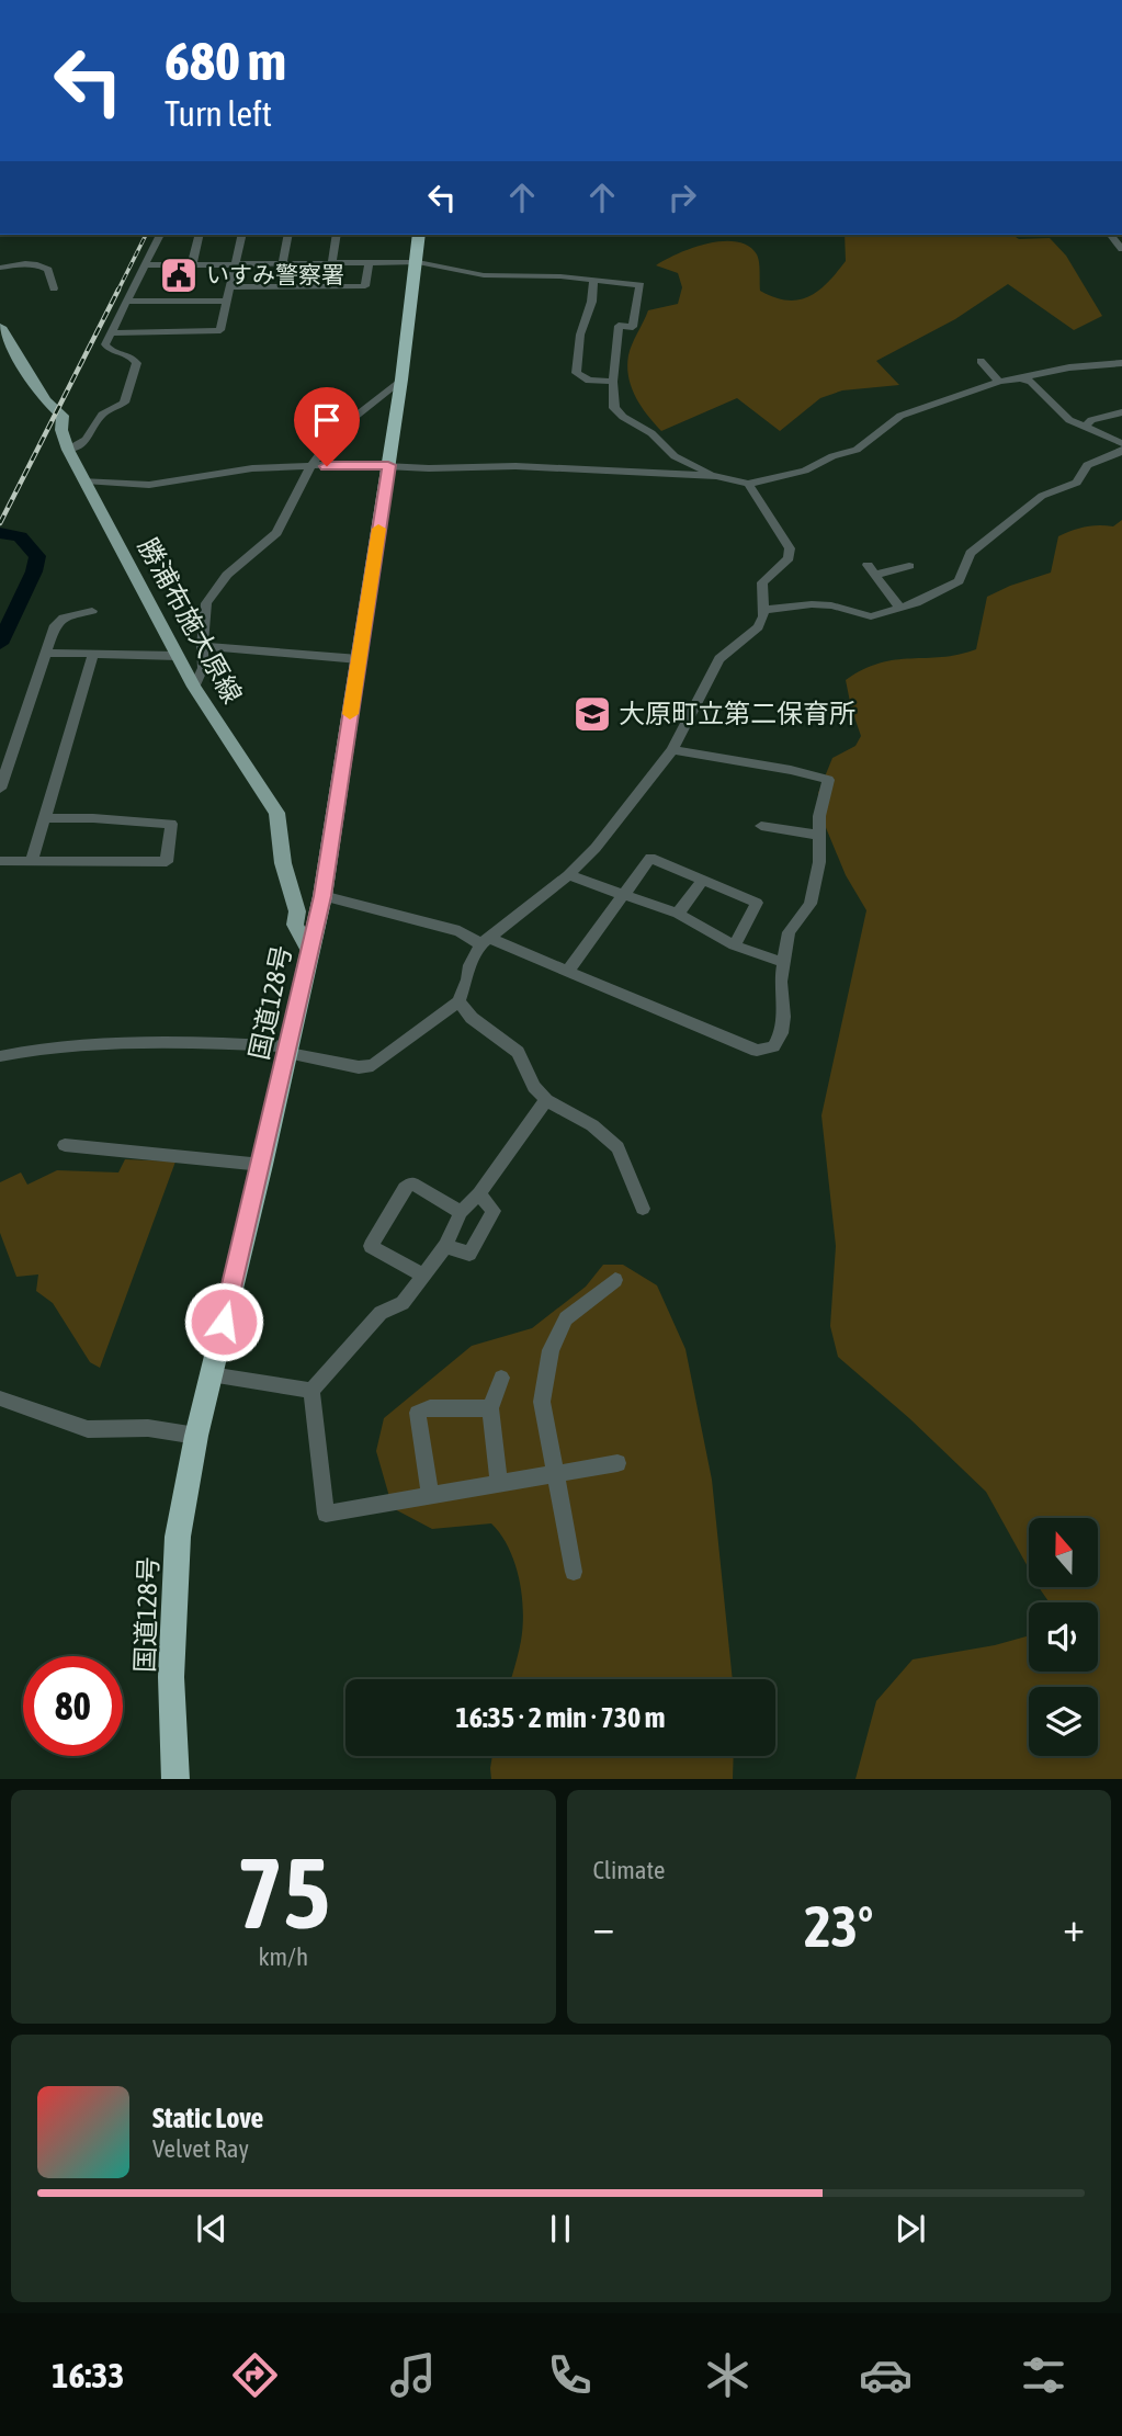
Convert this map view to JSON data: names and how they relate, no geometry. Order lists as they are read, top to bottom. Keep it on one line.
{"streets":{"highway":["国道128号"],"main road":["勝浦布施大原線"]},"crossings":[["勝浦布施大原線","国道128号"]],"places":{"public building":["いすみ警察署"],"school or university":["大原町立第二保育所"]},"north":"top","page":{"turn":["680 m","Turn left"],"limit":"80","trip":"16:35 · 2 min · 730 m","tile":[["75","km/h"],"Climate"],"heat":["−","23°","+"],"song":["Static Love","Velvet Ray"],"tabs":"16:33"}}
